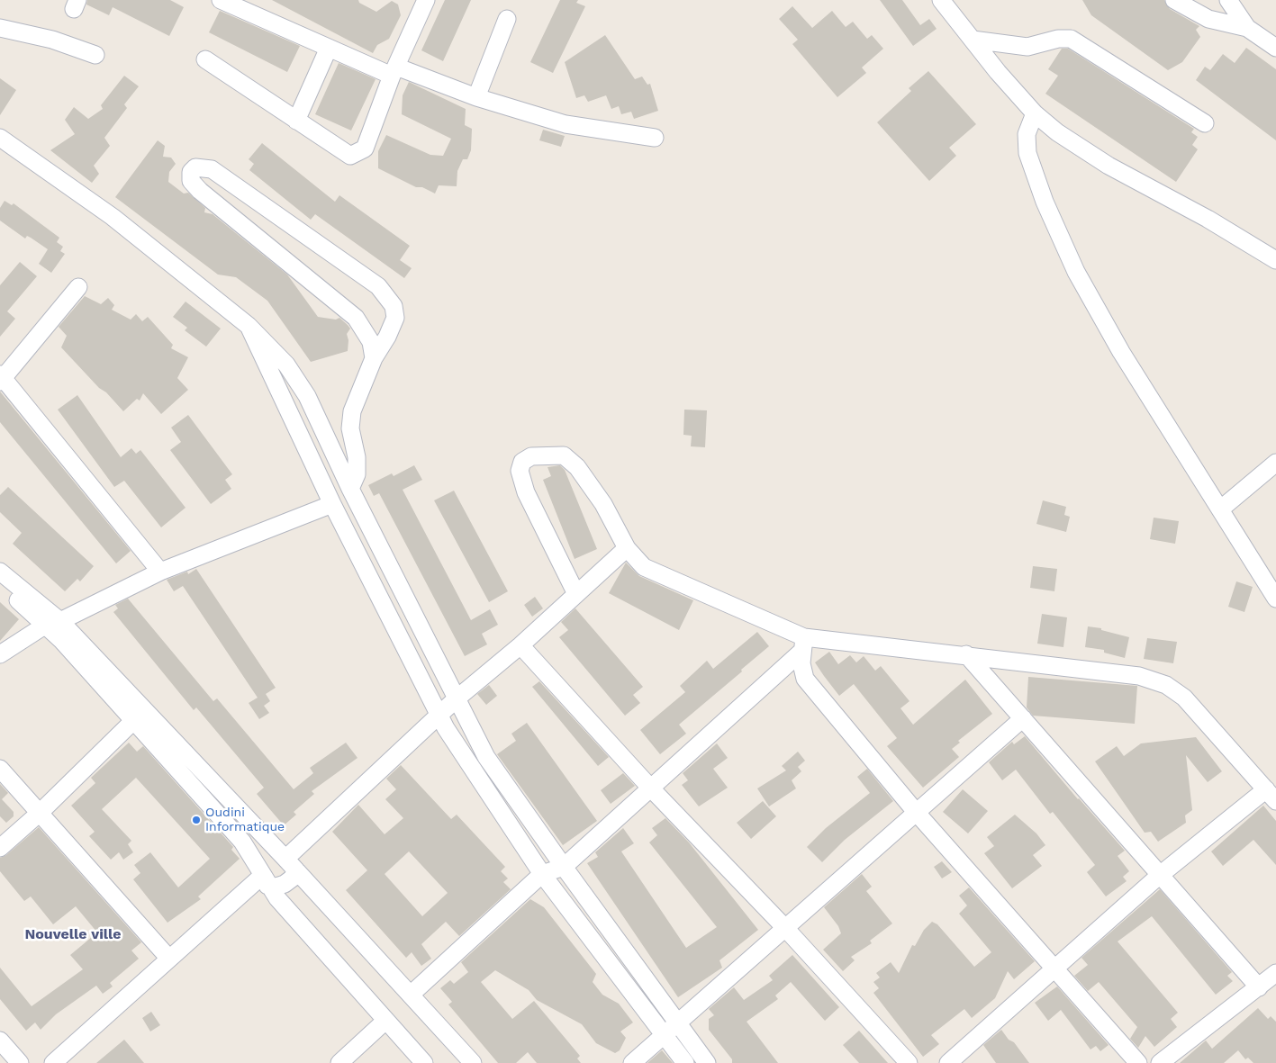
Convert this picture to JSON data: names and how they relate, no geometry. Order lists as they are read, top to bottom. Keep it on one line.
{"districts":["Nouvelle ville"],"places":["Oudini Informatique"]}
